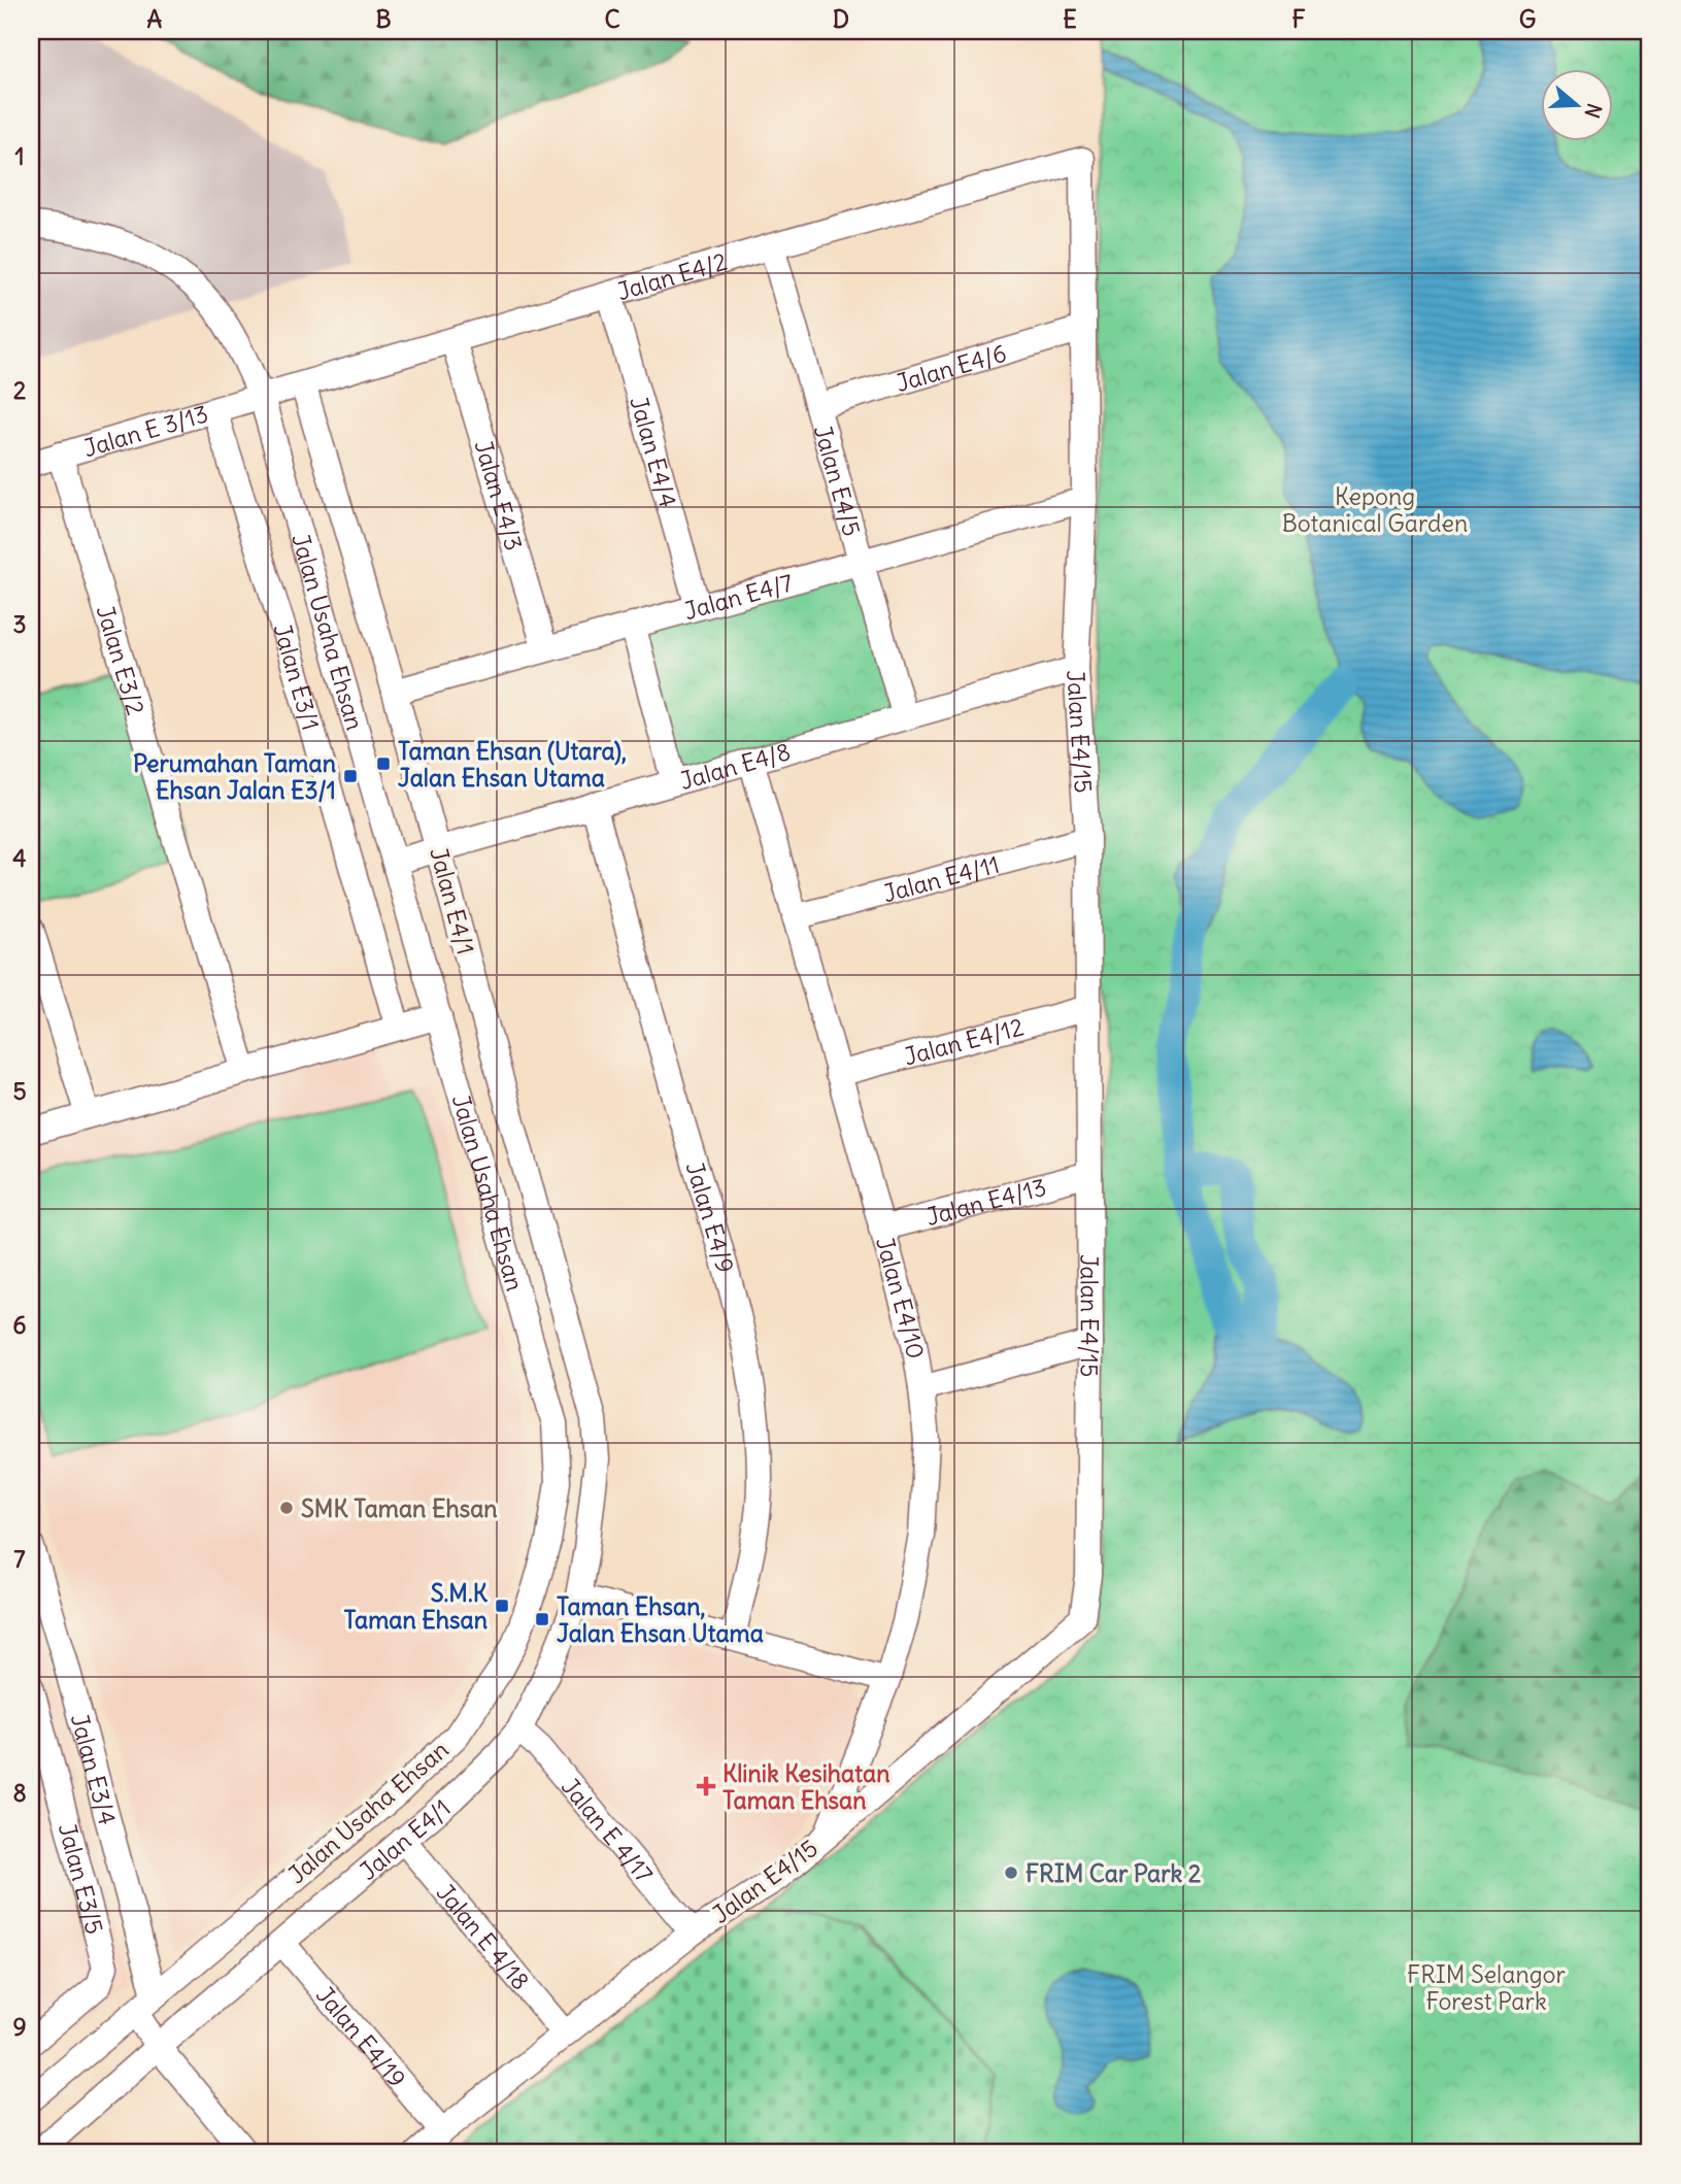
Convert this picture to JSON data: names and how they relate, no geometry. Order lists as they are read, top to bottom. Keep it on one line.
{"streets":{"street":["Jalan E4/2","Jalan E4/6","Jalan E 3/13","Jalan E4/4","Jalan E4/5","Jalan E4/3","Jalan E4/7","Jalan Usaha Ehsan","Jalan E3/2","Jalan E3/1","Jalan E4/15","Jalan E4/8","Jalan E4/11","Jalan E4/1","Jalan E4/12","Jalan E4/13","Jalan E4/9","Jalan E4/10","Jalan E3/4","Jalan E 4/17","Jalan E3/5","Jalan E 4/18","Jalan E4/19"]},"crossings":[["Jalan E4/2","Jalan E 3/13"],["Jalan E4/2","Jalan E4/4"],["Jalan E4/2","Jalan E4/5"],["Jalan E4/2","Jalan E4/3"],["Jalan E4/2","Jalan Usaha Ehsan"],["Jalan E4/2","Jalan E4/15"],["Jalan E4/2","Jalan E4/1"],["Jalan E4/6","Jalan E4/5"],["Jalan E4/6","Jalan E4/15"],["Jalan E 3/13","Jalan Usaha Ehsan"],["Jalan E 3/13","Jalan E3/2"],["Jalan E 3/13","Jalan E3/1"],["Jalan E4/4","Jalan E4/7"],["Jalan E4/5","Jalan E4/7"],["Jalan E4/5","Jalan E4/8"],["Jalan E4/3","Jalan E4/7"],["Jalan E4/7","Jalan E4/15"],["Jalan E4/7","Jalan E4/1"],["Jalan Usaha Ehsan","Jalan E4/8"],["Jalan Usaha Ehsan","Jalan E3/4"],["Jalan E4/15","Jalan E4/8"],["Jalan E4/15","Jalan E4/11"],["Jalan E4/15","Jalan E4/12"],["Jalan E4/15","Jalan E4/13"],["Jalan E4/15","Jalan E4/10"],["Jalan E4/15","Jalan E 4/17"],["Jalan E4/15","Jalan E 4/18"],["Jalan E4/15","Jalan E4/19"],["Jalan E4/8","Jalan E4/1"],["Jalan E4/8","Jalan E4/9"],["Jalan E4/8","Jalan E4/10"],["Jalan E4/11","Jalan E4/10"],["Jalan E4/1","Jalan E 4/17"],["Jalan E4/1","Jalan E 4/18"],["Jalan E4/1","Jalan E4/19"],["Jalan E4/12","Jalan E4/10"],["Jalan E4/13","Jalan E4/10"]],"parks":["Kepong Botanical Garden","FRIM Selangor Forest Park"],"places":{"transit":["Taman Ehsan (Utara), Jalan Ehsan Utama","Perumahan Taman Ehsan Jalan E3/1","S.M.K Taman Ehsan","Taman Ehsan, Jalan Ehsan Utama"],"other":["SMK Taman Ehsan","FRIM Car Park 2"],"health":["Klinik Kesihatan Taman Ehsan"]},"north":"right","grid":{"columns":["A","B","C","D","E","F","G"],"rows":["1","2","3","4","5","6","7","8","9"]}}
